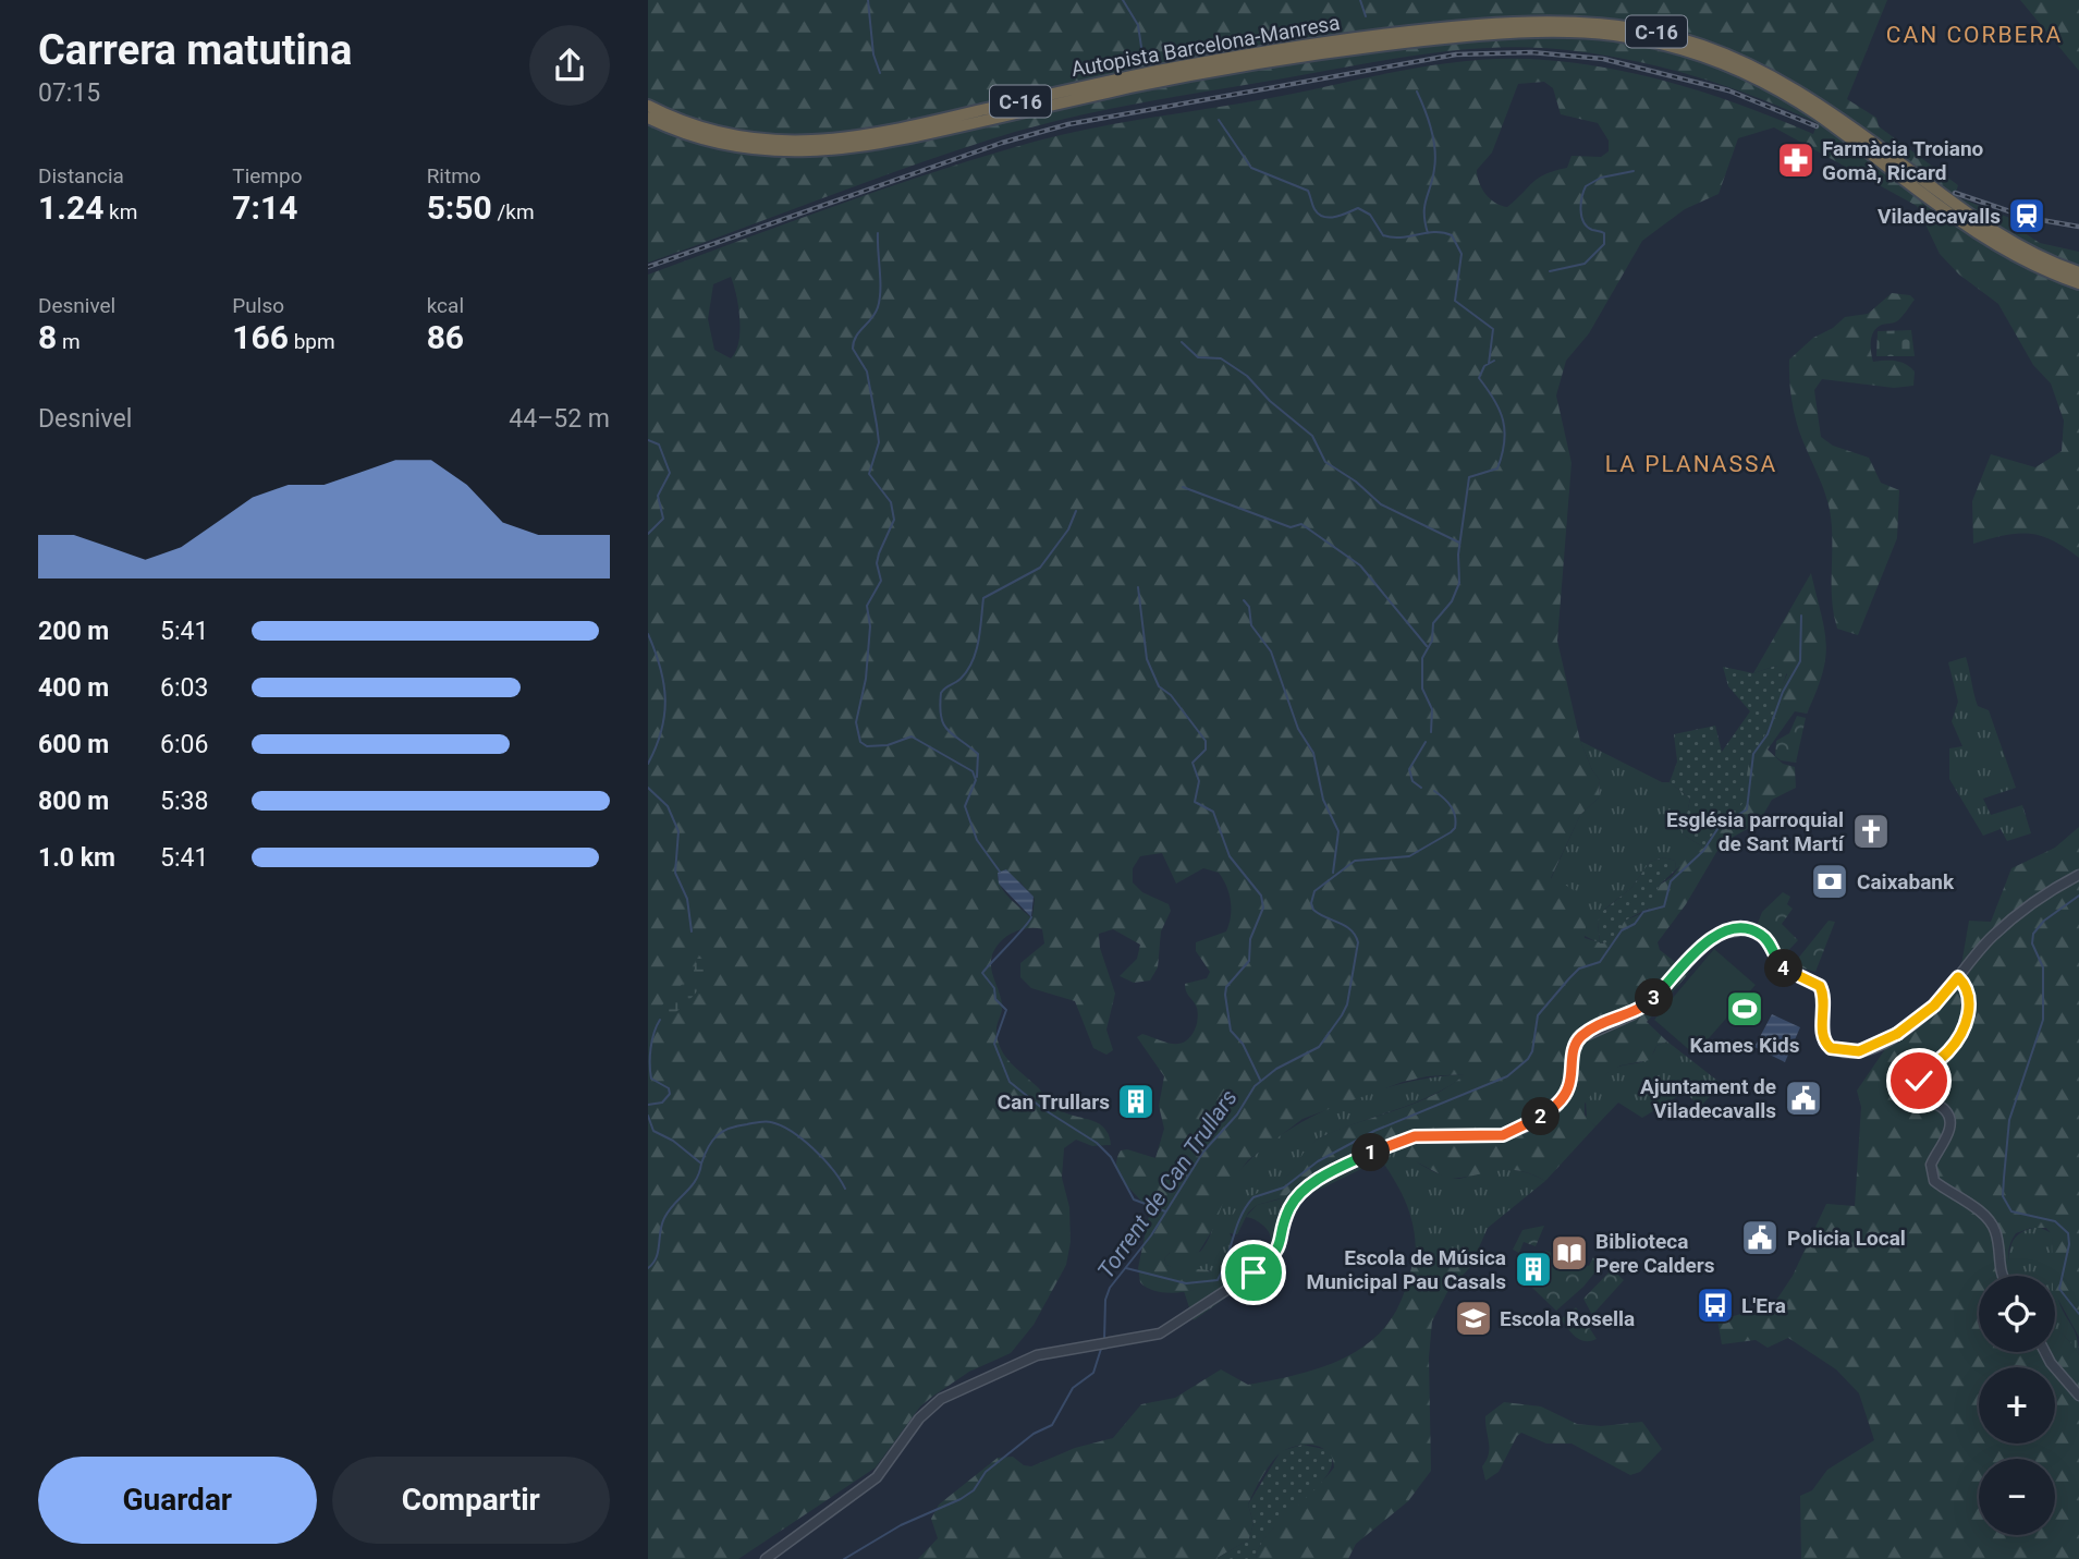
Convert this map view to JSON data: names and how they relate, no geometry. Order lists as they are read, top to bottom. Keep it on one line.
{"streets":{"highway":["C-16","Autopista Barcelona-Manresa"]},"districts":["CAN CORBERA","LA PLANASSA"],"water":["Torrent de Can Trullars"],"places":{"pharmacy":["Farmàcia Troiano Gomà, Ricard"],"station":["Viladecavalls"],"church":["Església parroquial de Sant Martí"],"bank":["Caixabank"],"sports":["Kames Kids"],"public building":["Ajuntament de Viladecavalls","Policia Local"],"building":["Can Trullars","Escola de Música Municipal Pau Casals"],"library":["Biblioteca Pere Calders"],"bus stop":["L'Era"],"school or university":["Escola Rosella"]},"page":{"heading":["Carrera matutina","07:15"],"stats":[["Distancia","1.24 km"],["Tiempo","7:14"],["Ritmo","5:50 /km"],["Desnivel","8 m"],["Pulso","166 bpm"],["kcal","86"]],"chart":["Desnivel","44–52 m"],"list":[{"name":"200 m","note":"5:41"},{"name":"400 m","note":"6:03"},{"name":"600 m","note":"6:06"},{"name":"800 m","note":"5:38"},{"name":"1.0 km","note":"5:41"}],"pins":["4","3","2","1"],"map_buttons":["+","−"],"buttons":["Guardar","Compartir"]}}
